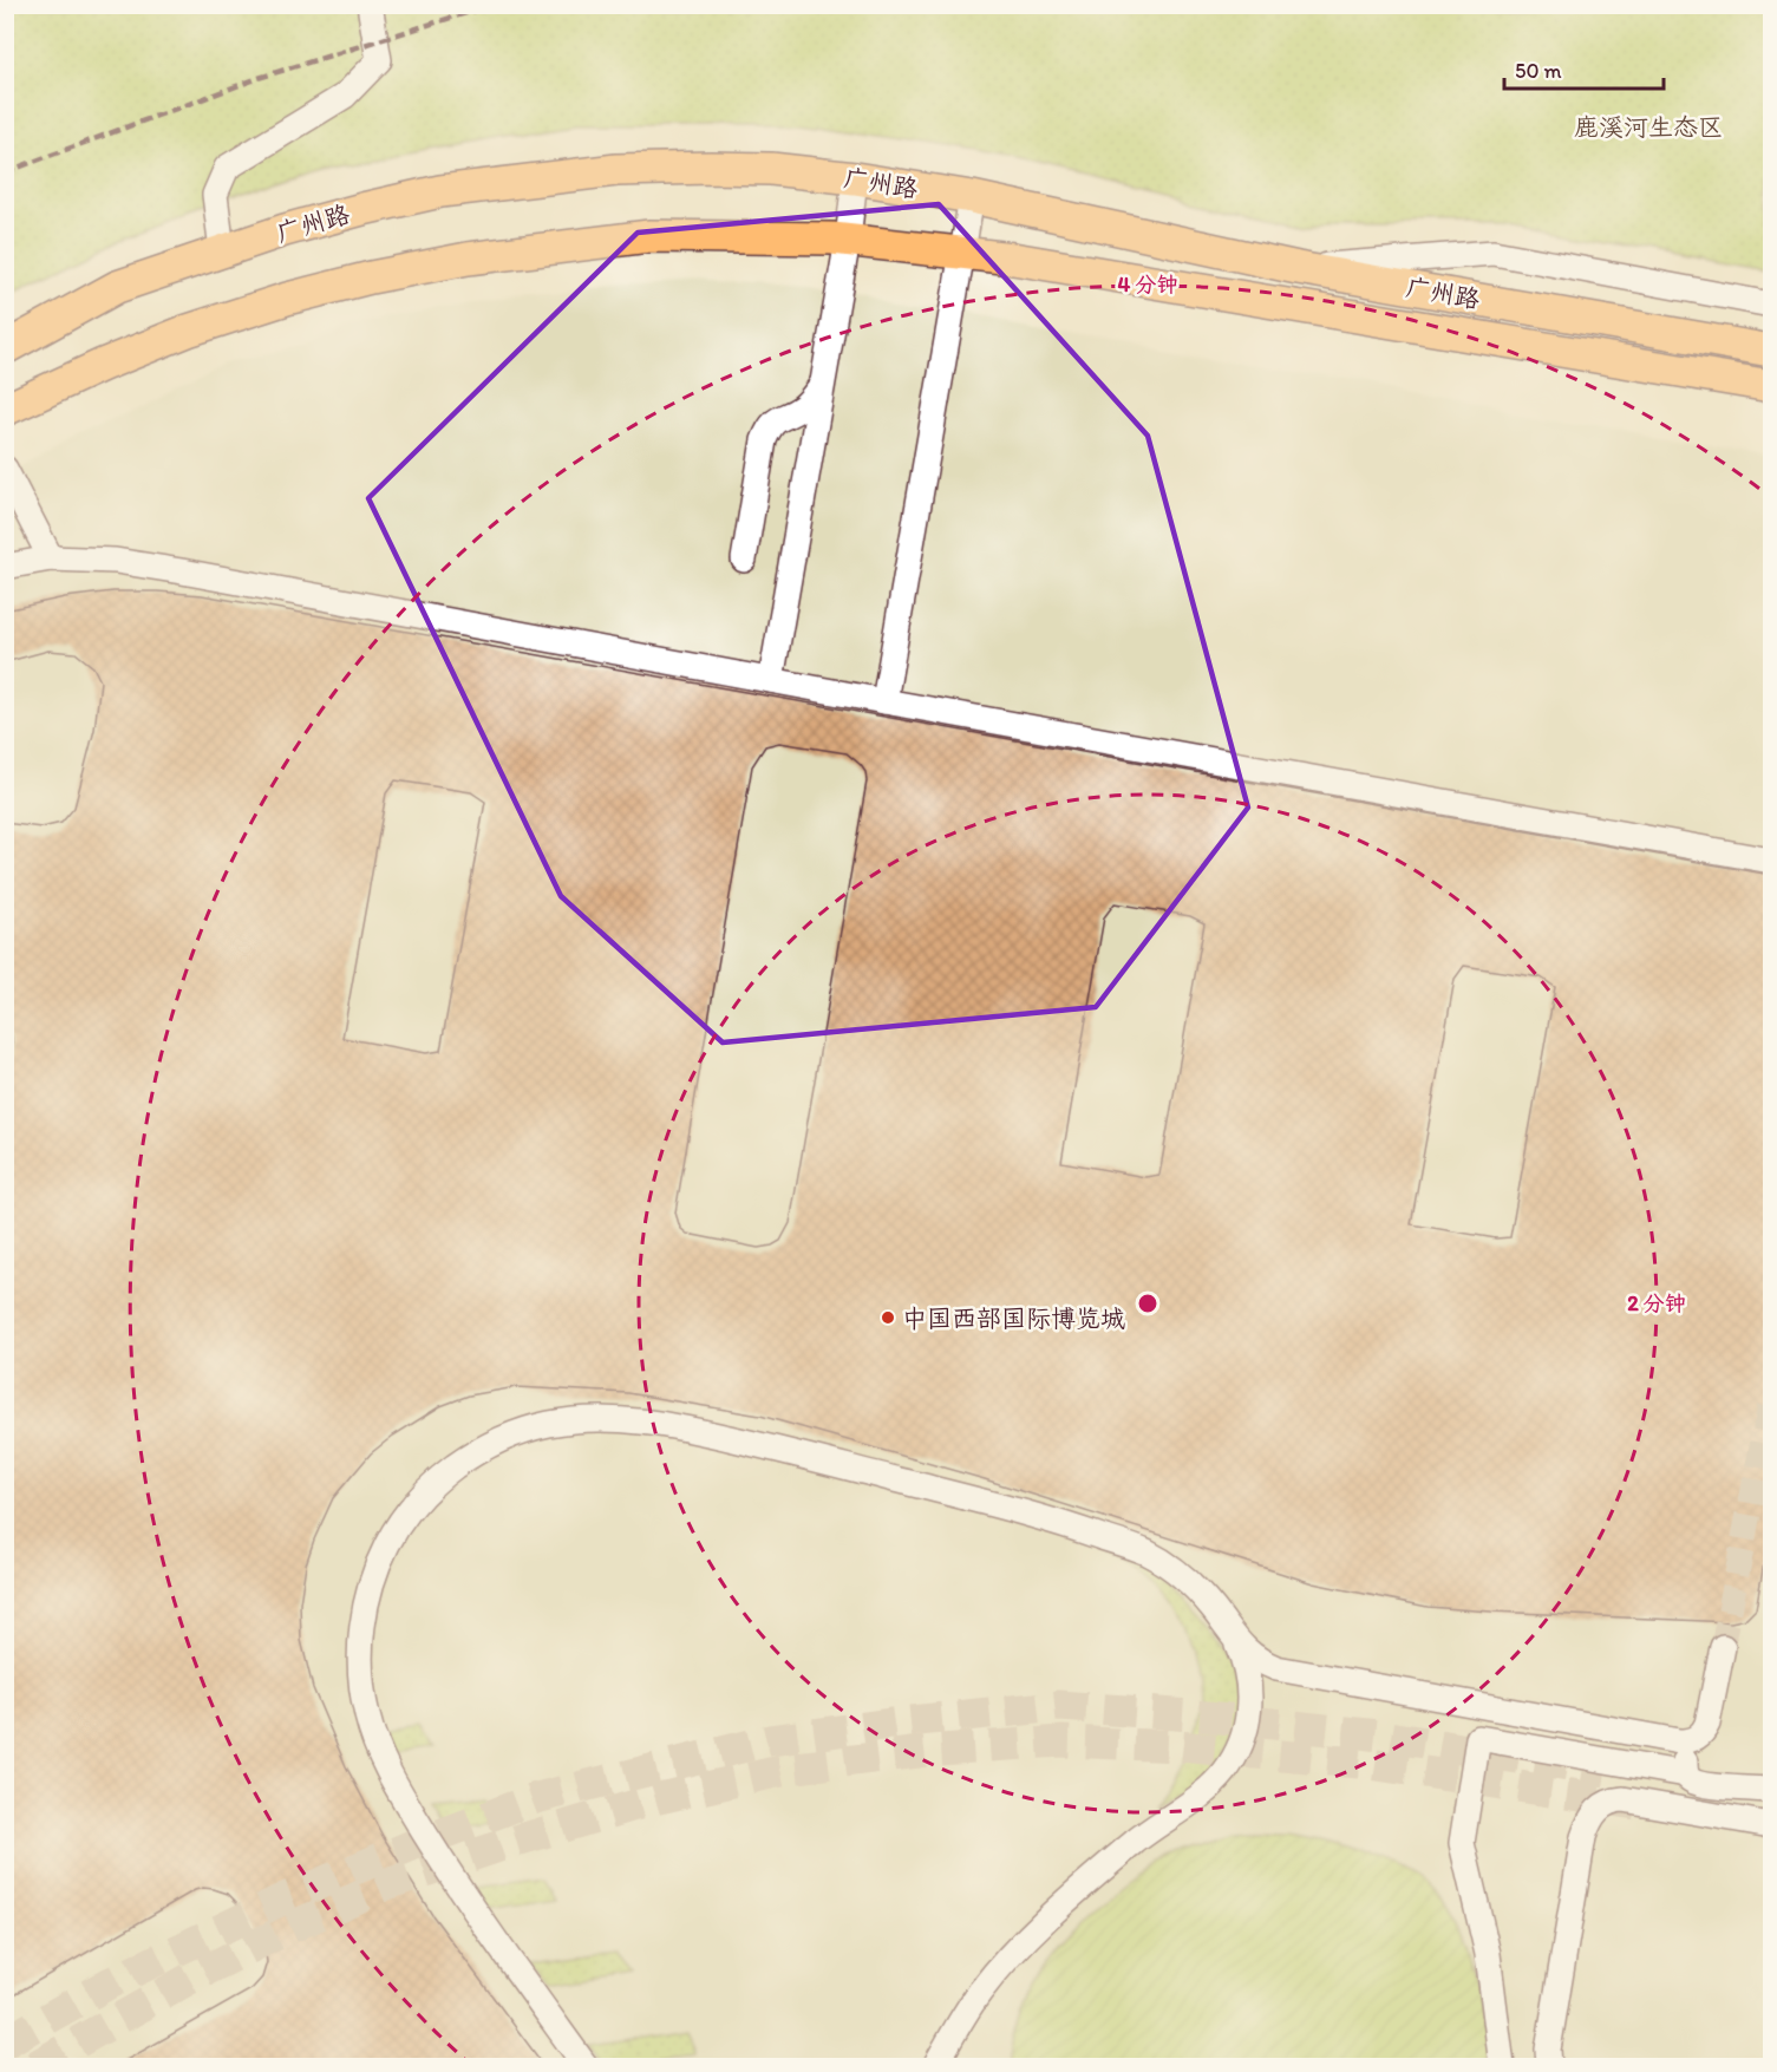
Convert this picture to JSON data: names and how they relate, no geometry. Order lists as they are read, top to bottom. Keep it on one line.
{"streets":{"main road":["广州路"]},"parks":["鹿溪河生态区"],"places":["中国西部国际博览城"],"scale_bar":"50 m","rings":["4 分钟","2 分钟"]}
